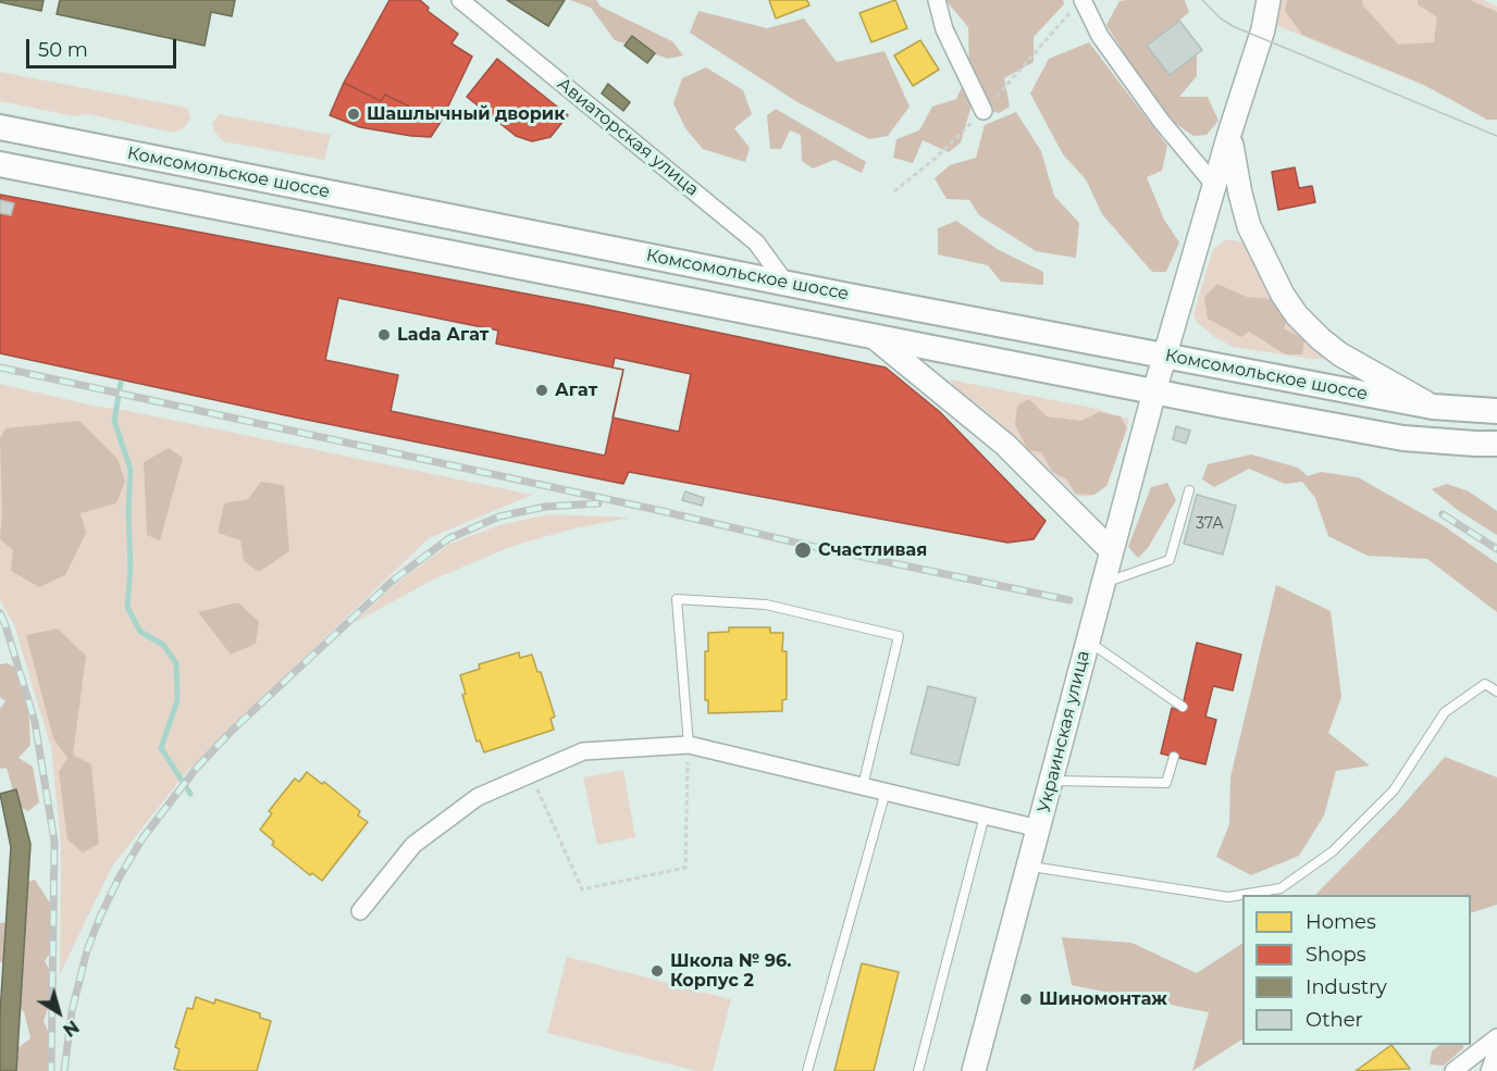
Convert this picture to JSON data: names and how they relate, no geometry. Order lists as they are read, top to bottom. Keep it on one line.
{"streets":{"main road":["Комсомольское шоссе"],"street":["Авиаторская улица","Украинская улица"]},"crossings":[["Авиаторская улица","Комсомольское шоссе"],["Комсомольское шоссе","Украинская улица"]],"places":["Шашлычный дворик","Lada Агат","Агат","Счастливая","Школа № 96. Корпус 2","Шиномонтаж"],"house_numbers":["37А"],"legend":["Homes","Shops","Industry","Other"],"scale_bar":"50 m","north":"bottom right"}
